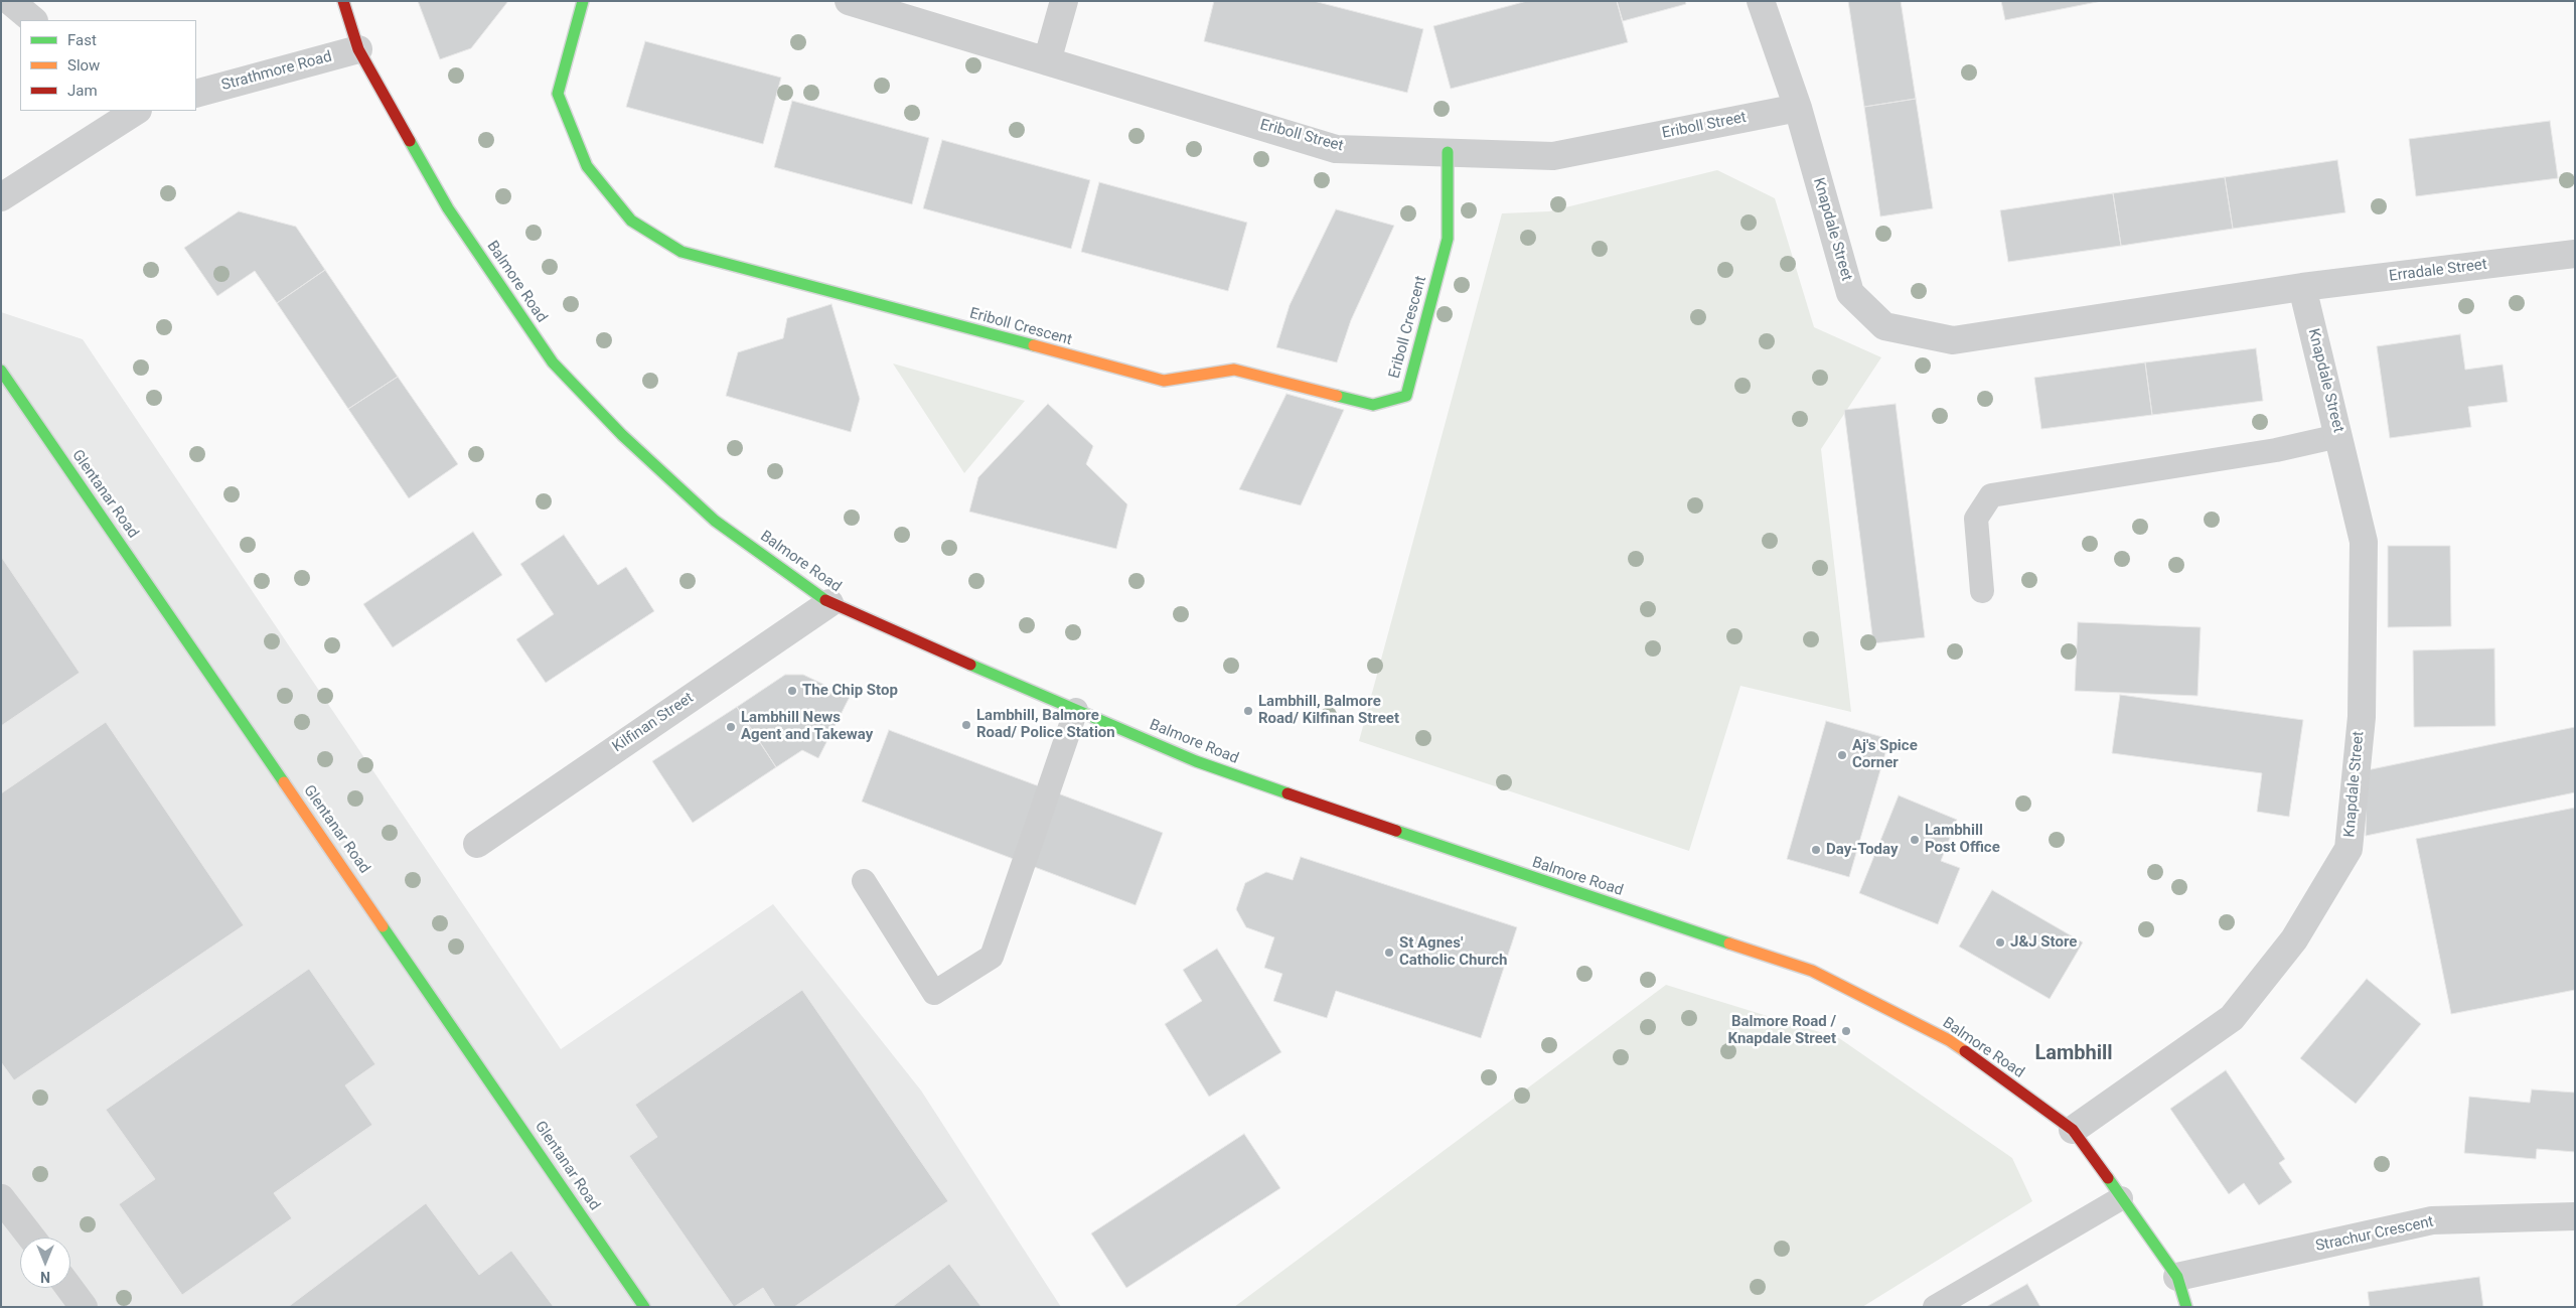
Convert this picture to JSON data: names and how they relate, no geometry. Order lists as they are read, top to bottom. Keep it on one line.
{"streets":{"street":["Strathmore Road","Eriboll Street","Knapdale Street","Erradale Street","Balmore Road","Eriboll Crescent","Glentanar Road","Kilfinan Street","Strachur Crescent"]},"crossings":[["Strathmore Road","Balmore Road"],["Eriboll Street","Knapdale Street"],["Eriboll Street","Eriboll Crescent"],["Knapdale Street","Erradale Street"],["Knapdale Street","Balmore Road"],["Balmore Road","Kilfinan Street"],["Balmore Road","Strachur Crescent"]],"districts":["Lambhill"],"places":["The Chip Stop","Lambhill, Balmore Road/ Kilfinan Street","Lambhill, Balmore Road/ Police Station","Lambhill News Agent and Takeway","Aj's Spice Corner","Lambhill Post Office","Day-Today","J&J Store","St Agnes' Catholic Church","Balmore Road / Knapdale Street"],"legend":["Fast","Slow","Jam"],"north":"bottom"}
